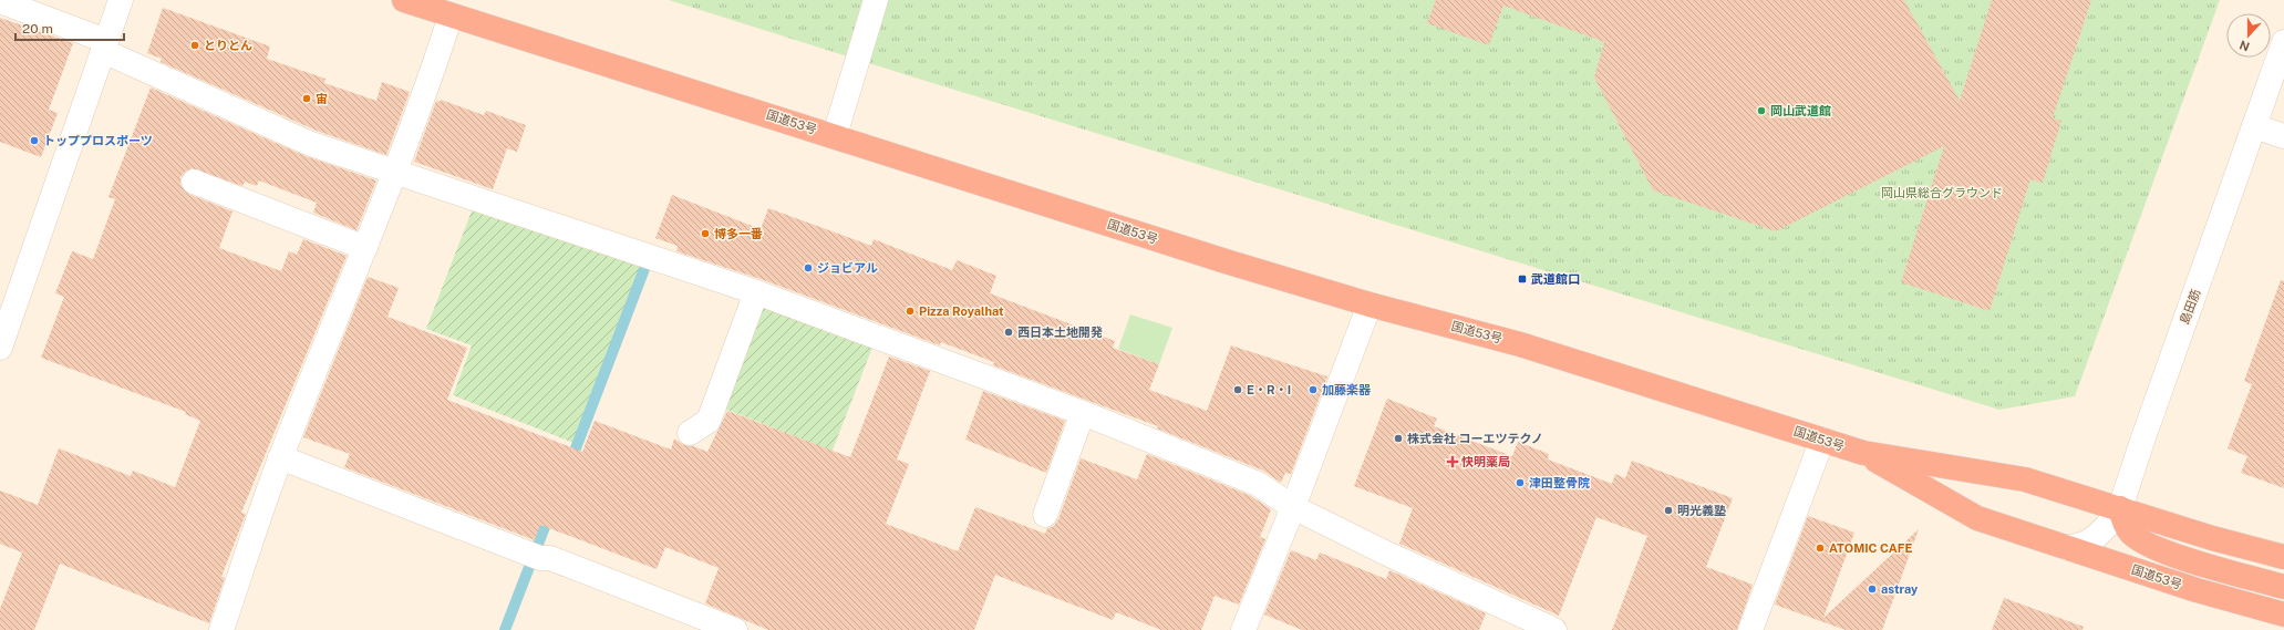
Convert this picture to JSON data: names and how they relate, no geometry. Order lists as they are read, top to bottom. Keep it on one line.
{"streets":{"highway":["国道53号"],"street":["島田筋"]},"crossings":[["国道53号","島田筋"]],"parks":["岡山県総合グラウンド"],"places":{"other":["とりとん","宙","岡山武道館","トッププロスポーツ","博多一番","ジョビアル","Pizza Royalhat","西日本土地開発","E・R・I","加藤楽器","株式会社 コーエツテクノ","津田整骨院","明光義塾","ATOMIC CAFE","astray"],"transit":["武道館口"],"health":["快明薬局"]},"scale_bar":"20 m","north":"bottom"}
